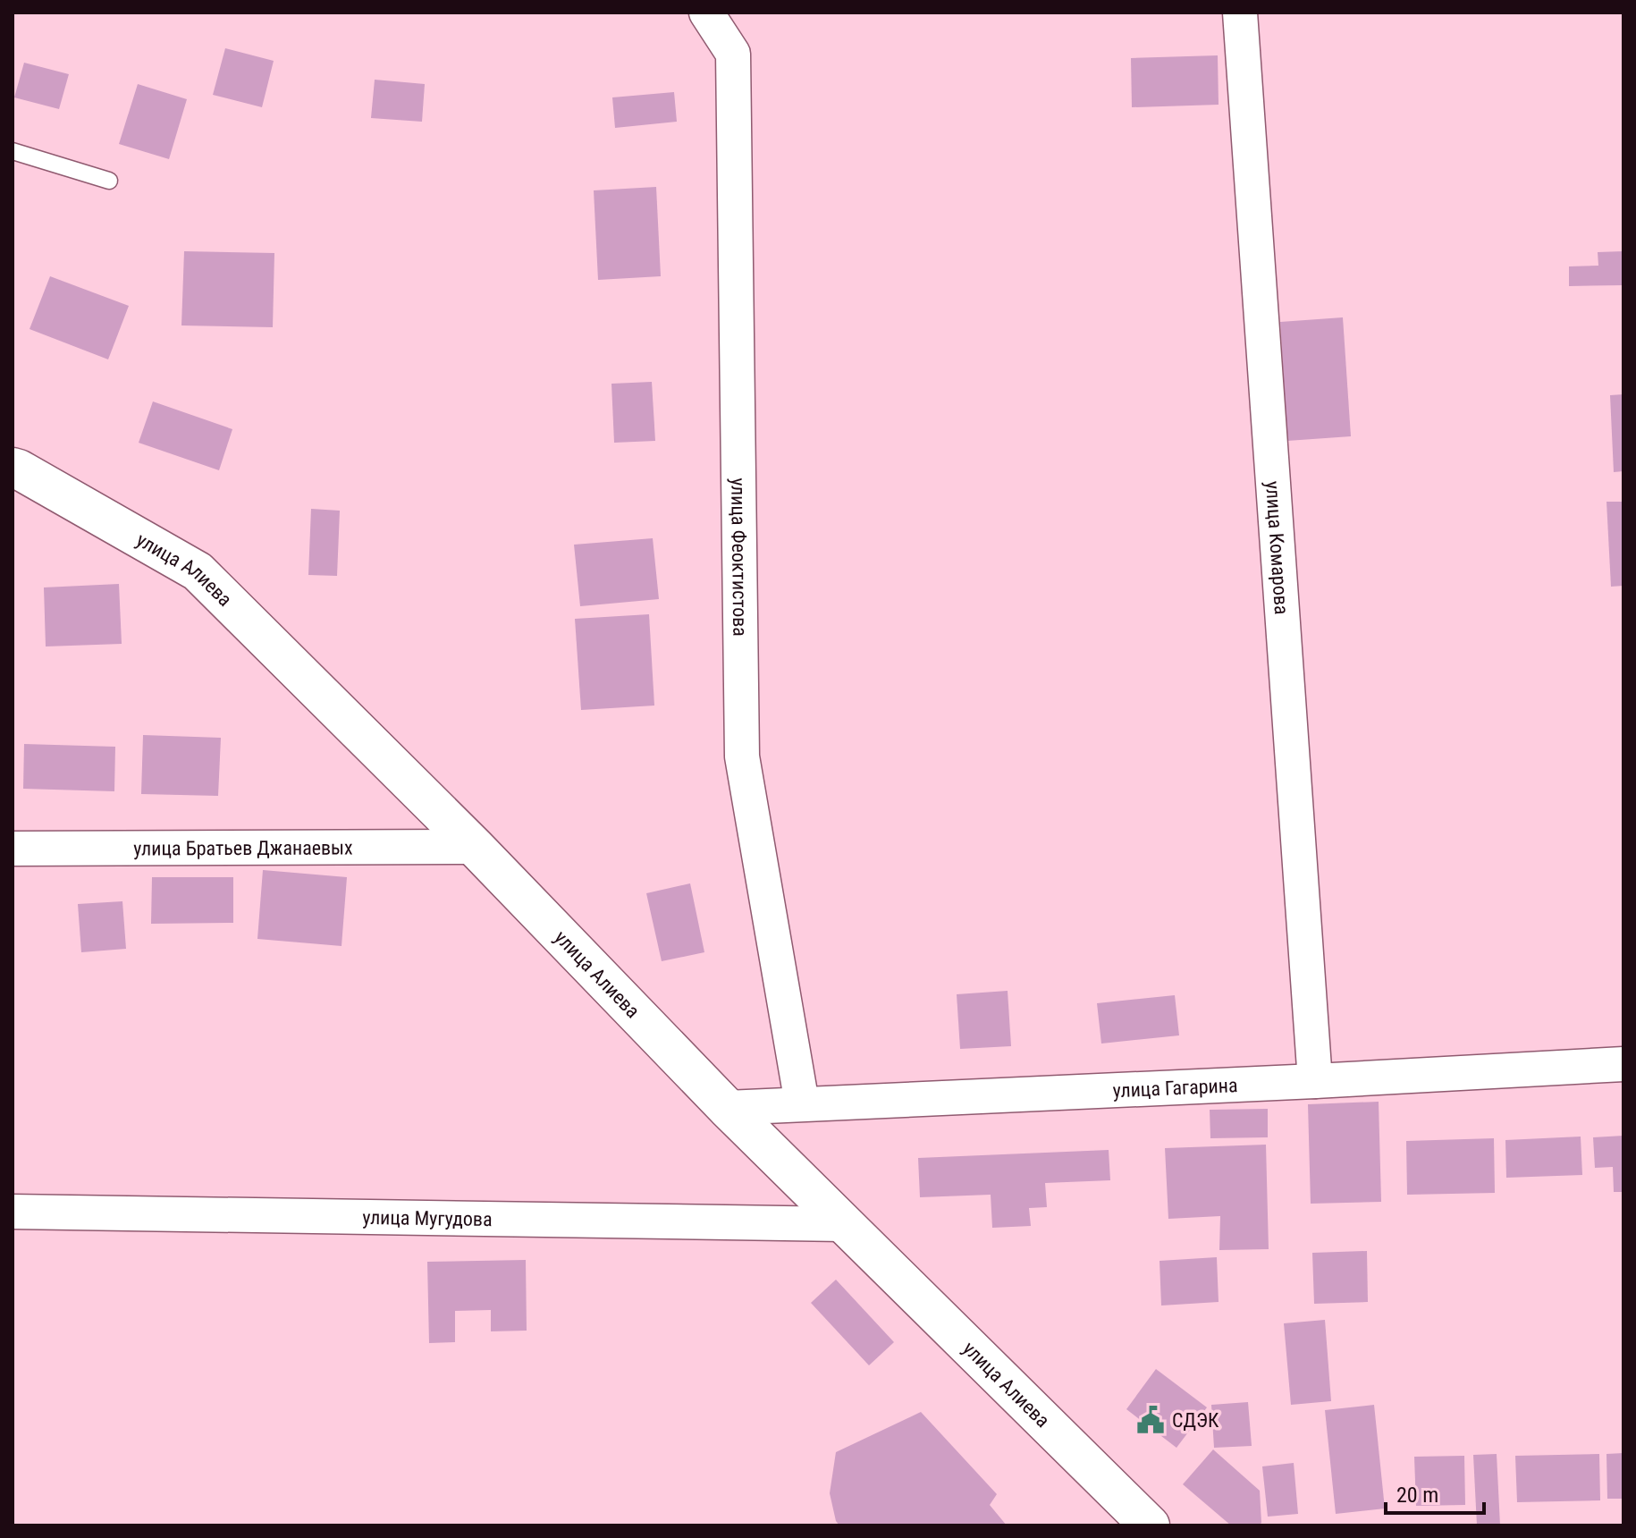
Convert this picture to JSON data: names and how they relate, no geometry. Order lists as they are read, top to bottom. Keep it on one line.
{"streets":{"street":["улица Комарова","улица Феоктистова","улица Алиева","улица Братьев Джанаевых","улица Гагарина","улица Мугудова"]},"crossings":[["улица Комарова","улица Гагарина"],["улица Феоктистова","улица Гагарина"],["улица Алиева","улица Братьев Джанаевых"],["улица Алиева","улица Гагарина"],["улица Алиева","улица Мугудова"]],"places":{"public building":["СДЭК"]},"scale_bar":"20 m"}
